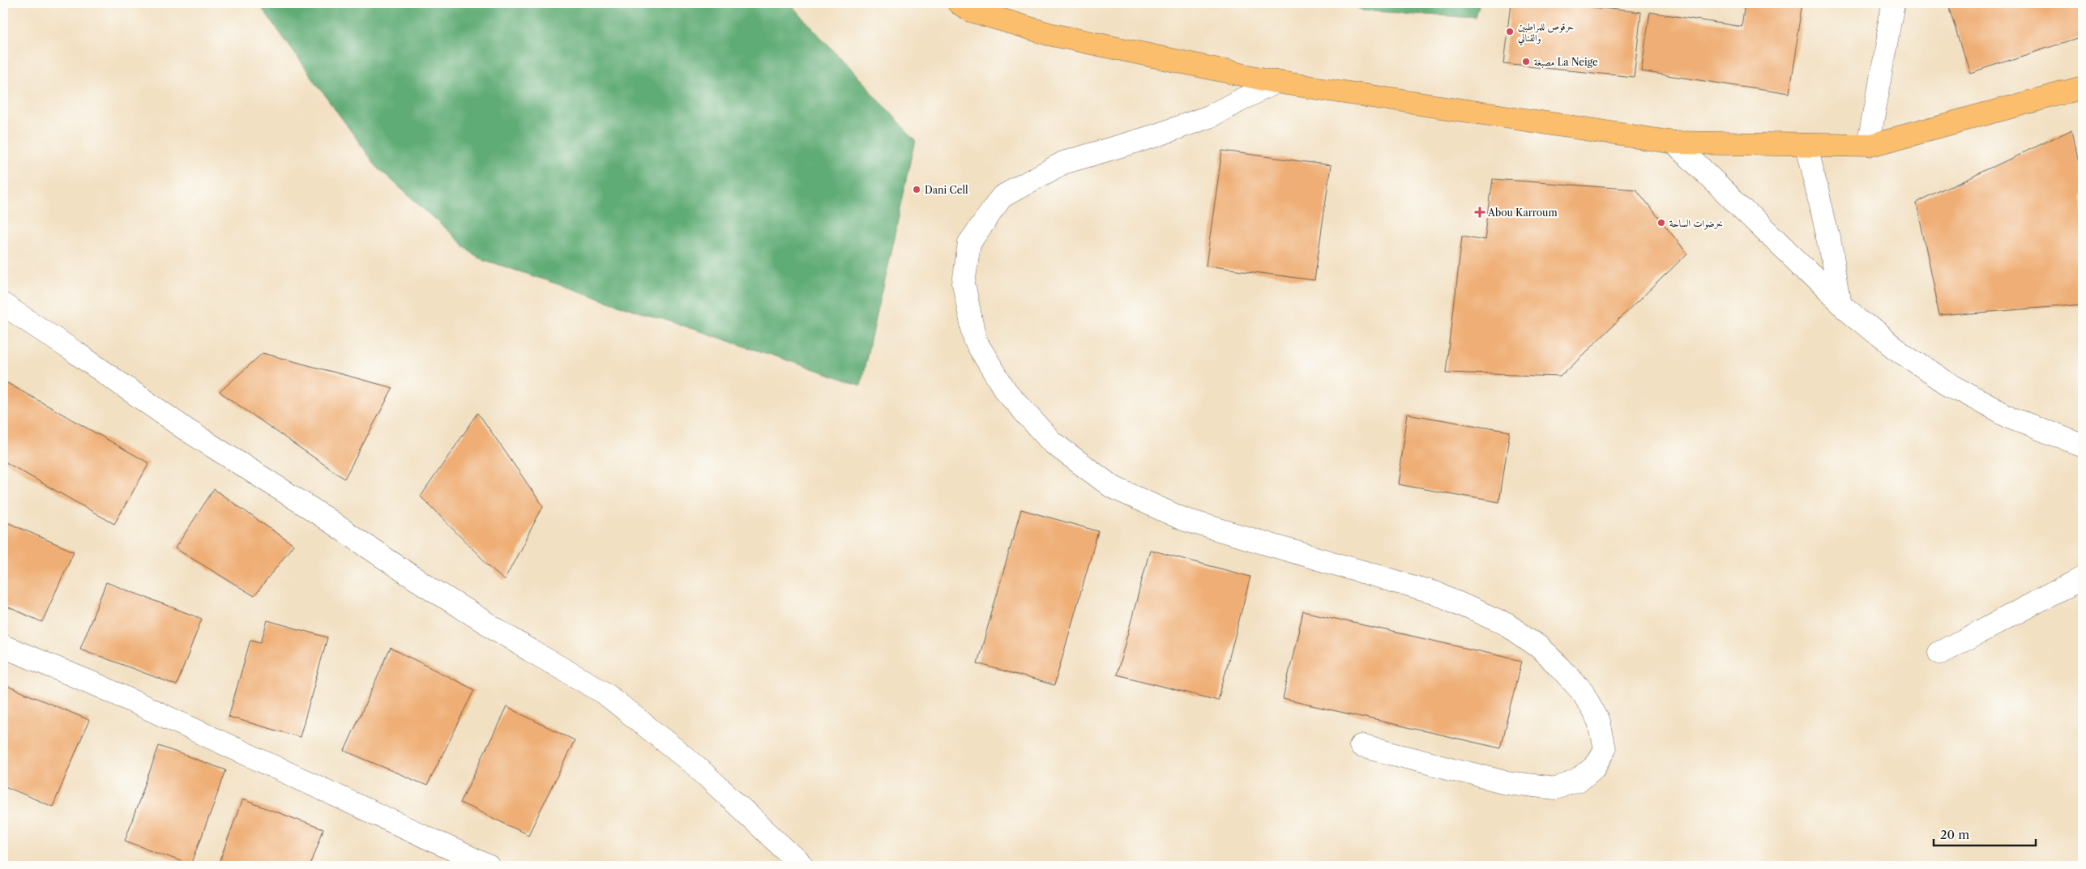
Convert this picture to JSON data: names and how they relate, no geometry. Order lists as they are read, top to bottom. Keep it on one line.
{"places":{"other":["حرقوص للمراطبين والقناني","مصبغة La Neige","Dani Cell","خرضوات الساحة"],"health":["Abou Karroum"]},"scale_bar":"20 m"}
